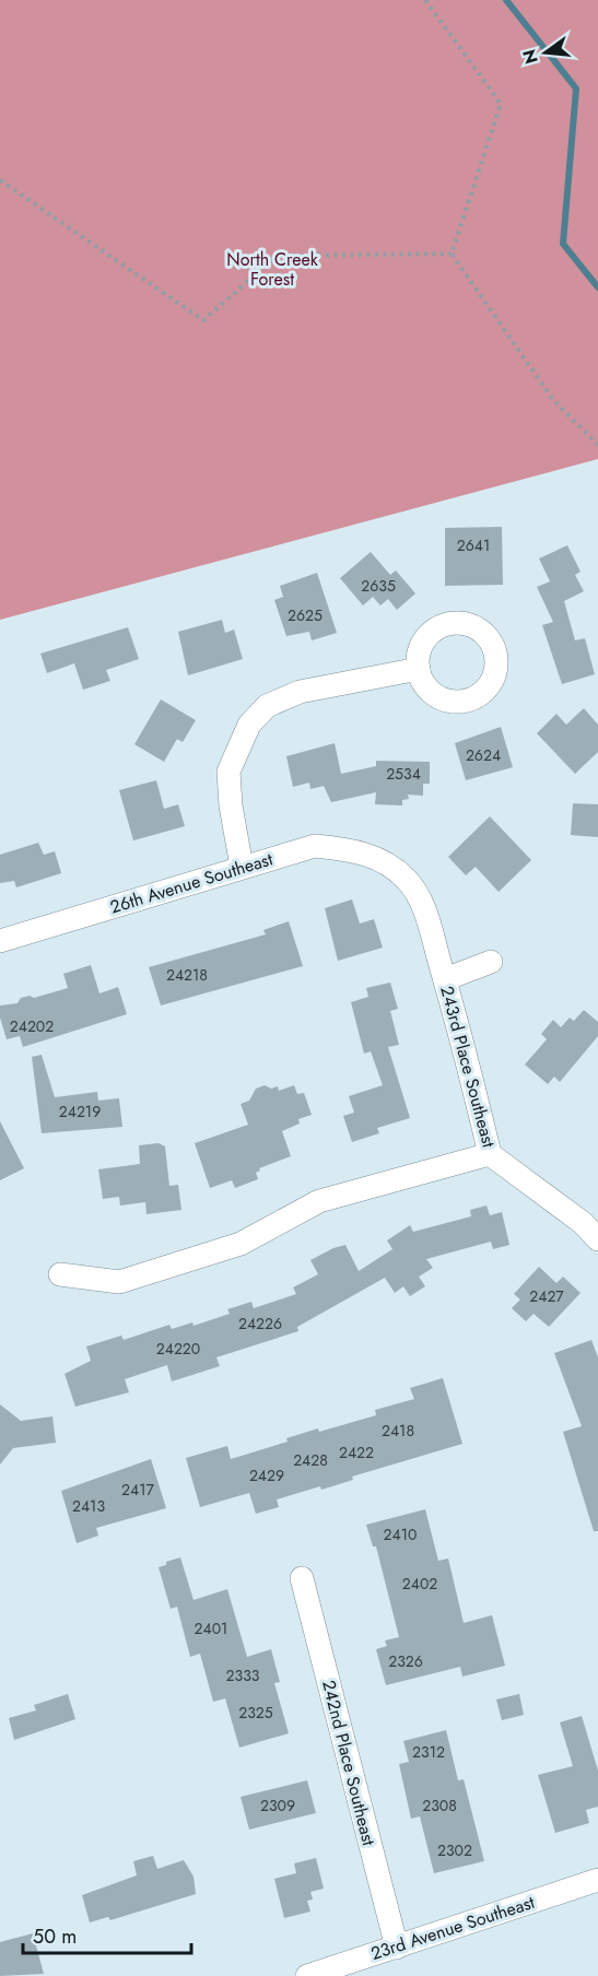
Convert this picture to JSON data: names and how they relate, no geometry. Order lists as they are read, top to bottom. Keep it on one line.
{"streets":{"street":["26th Avenue Southeast","243rd Place Southeast","242nd Place Southeast","23rd Avenue Southeast"]},"crossings":[["26th Avenue Southeast","243rd Place Southeast"],["242nd Place Southeast","23rd Avenue Southeast"]],"parks":["North Creek Forest"],"house_numbers":["2641","2635","2625","2624","2534","24218","24202","24219","2427","24226","24220","2418","2422","2428","2429","2417","2413","2410","2402","2401","2326","2333","2325","2312","2309","2308","2302"],"scale_bar":"50 m","north":"left"}
